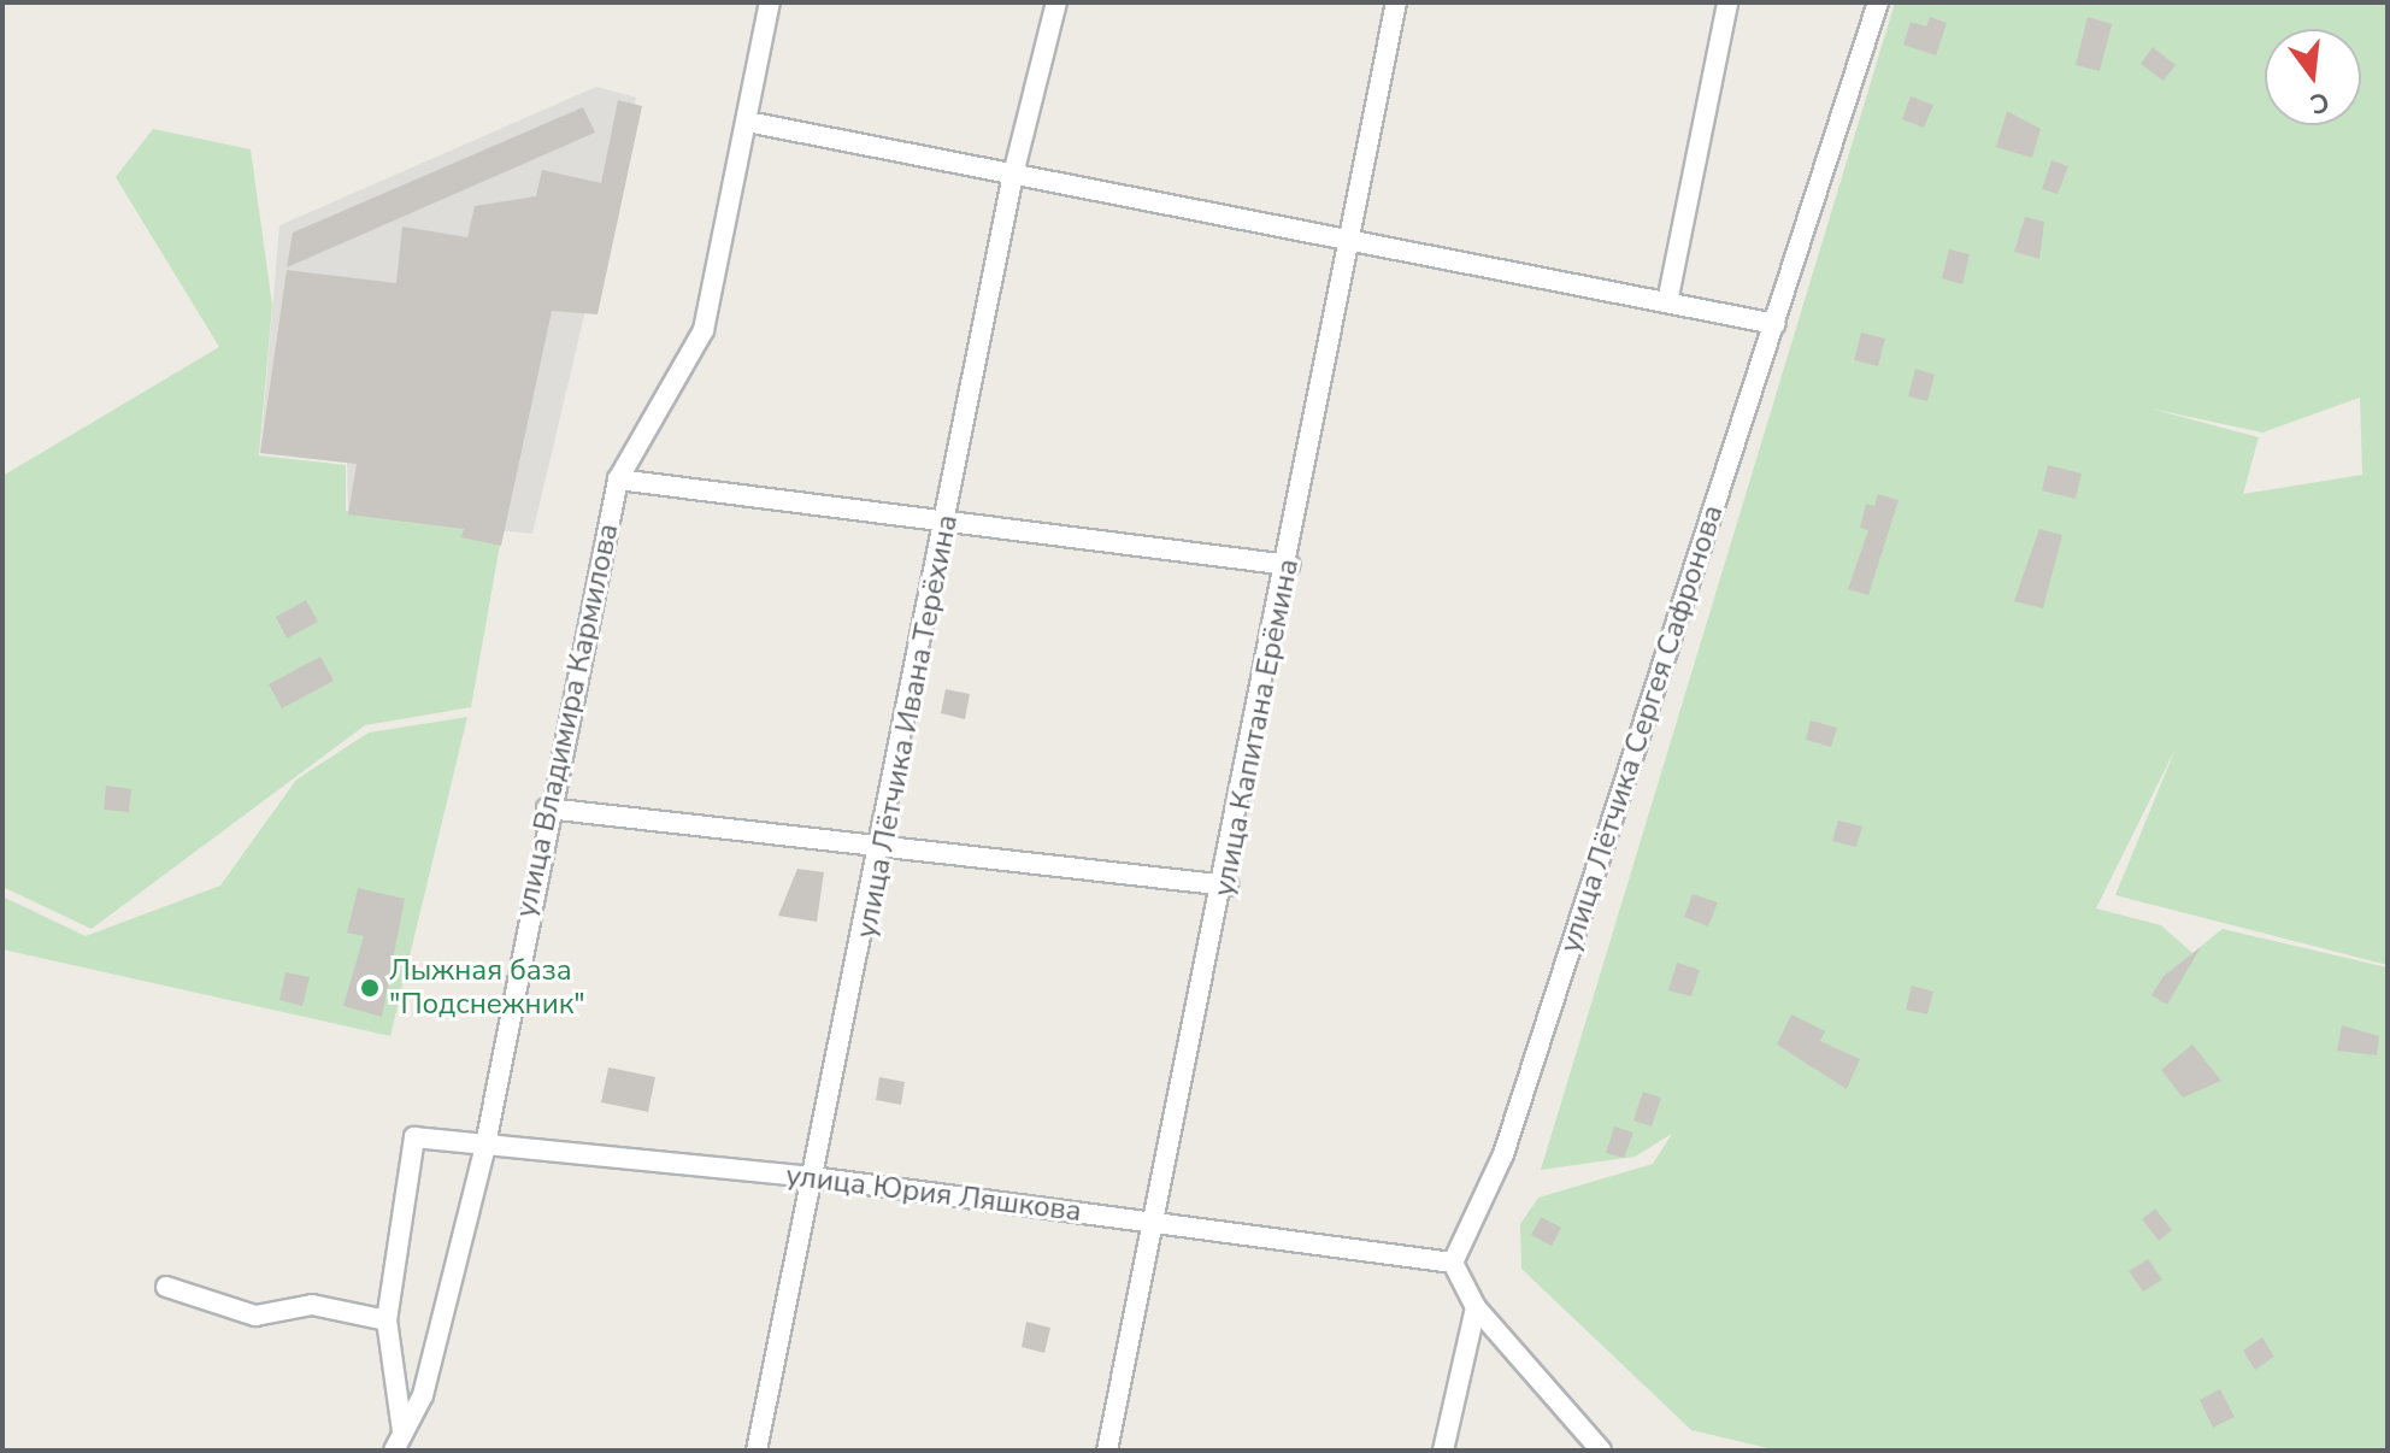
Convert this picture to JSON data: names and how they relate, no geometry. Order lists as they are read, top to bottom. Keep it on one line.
{"streets":{"street":["улица Владимира Кармилова","улица Лётчика Ивана Терёхина","улица Капитана Ерёмина","улица Лётчика Сергея Сафронова","улица Юрия Ляшкова"]},"crossings":[["улица Владимира Кармилова","улица Юрия Ляшкова"],["улица Лётчика Ивана Терёхина","улица Юрия Ляшкова"],["улица Капитана Ерёмина","улица Юрия Ляшкова"],["улица Лётчика Сергея Сафронова","улица Юрия Ляшкова"]],"places":["Лыжная база \"Подснежник\""],"north":"bottom"}
